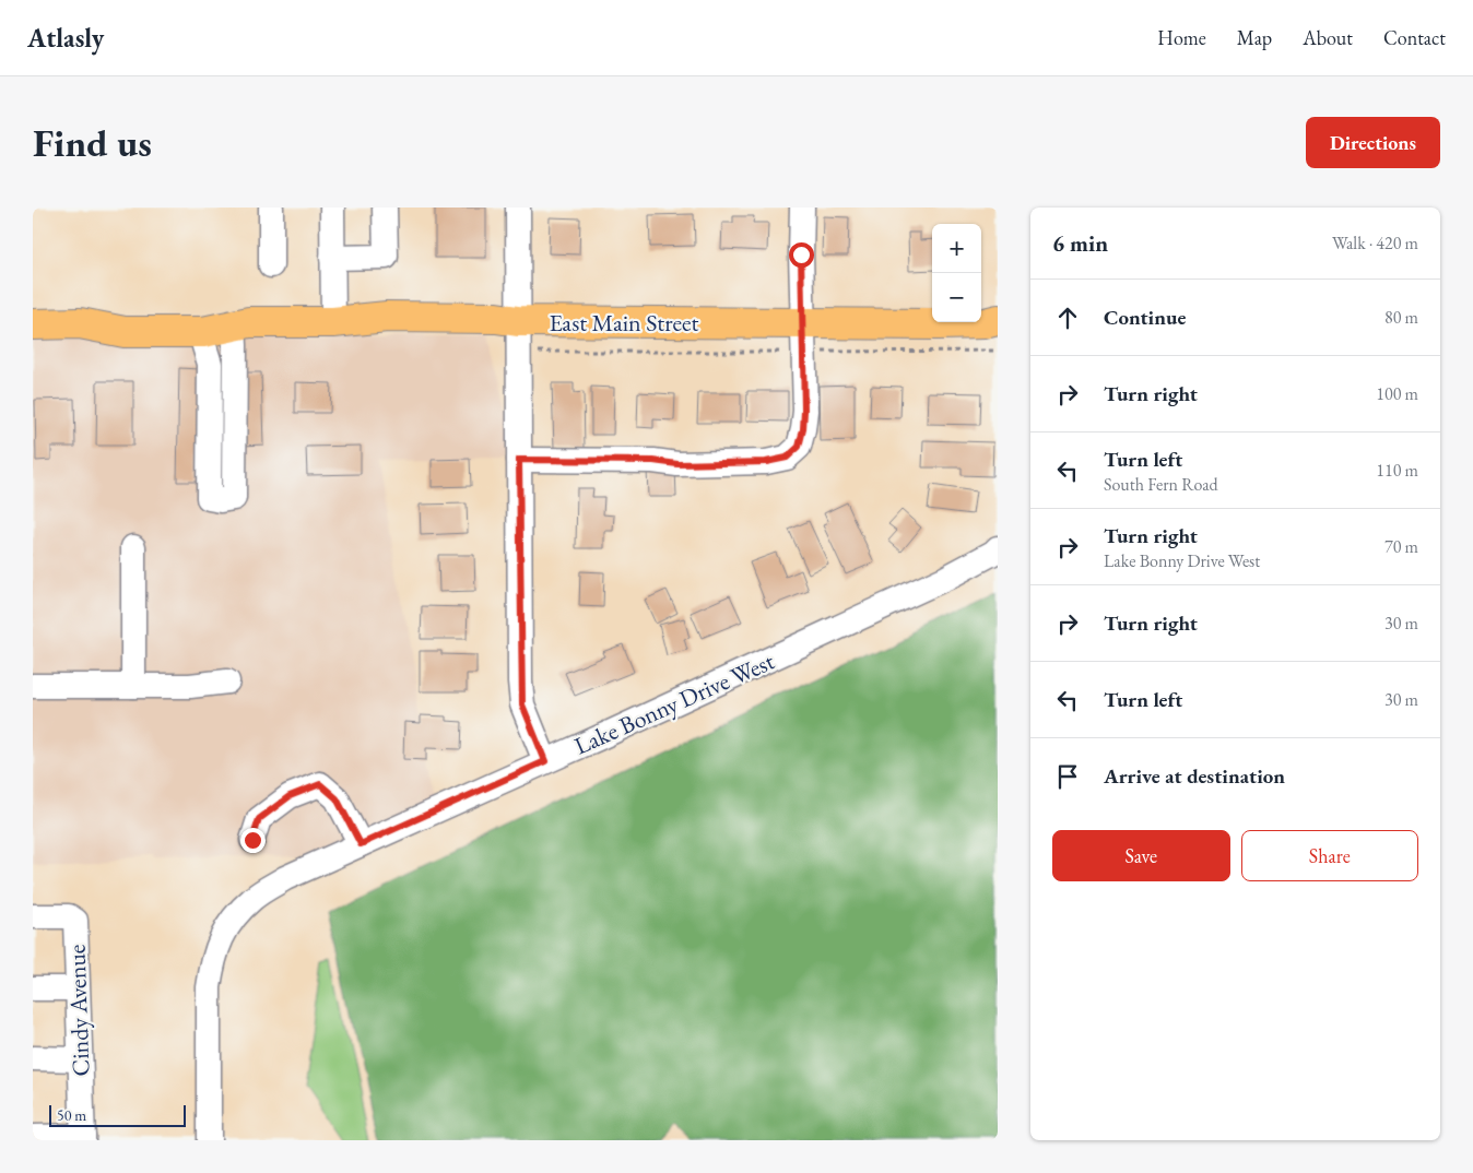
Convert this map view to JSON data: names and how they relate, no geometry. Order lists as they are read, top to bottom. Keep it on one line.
{"streets":{"main road":["East Main Street"],"street":["Lake Bonny Drive West","Cindy Avenue"]},"scale_bar":"50 m","page":{"header":"Atlasly","nav":["Home","Map","About","Contact"],"buttons":["Directions",["Save","Share"]],"title":"Find us","heading":["6 min","Walk · 420 m"],"map_buttons":["+","−"],"list":[["Continue","80 m"],["Turn right","100 m"],["Turn left","South Fern Road","110 m"],["Turn right","Lake Bonny Drive West","70 m"],["Turn right","30 m"],["Turn left","30 m"],"Arrive at destination"],"scale":"50 m"}}
